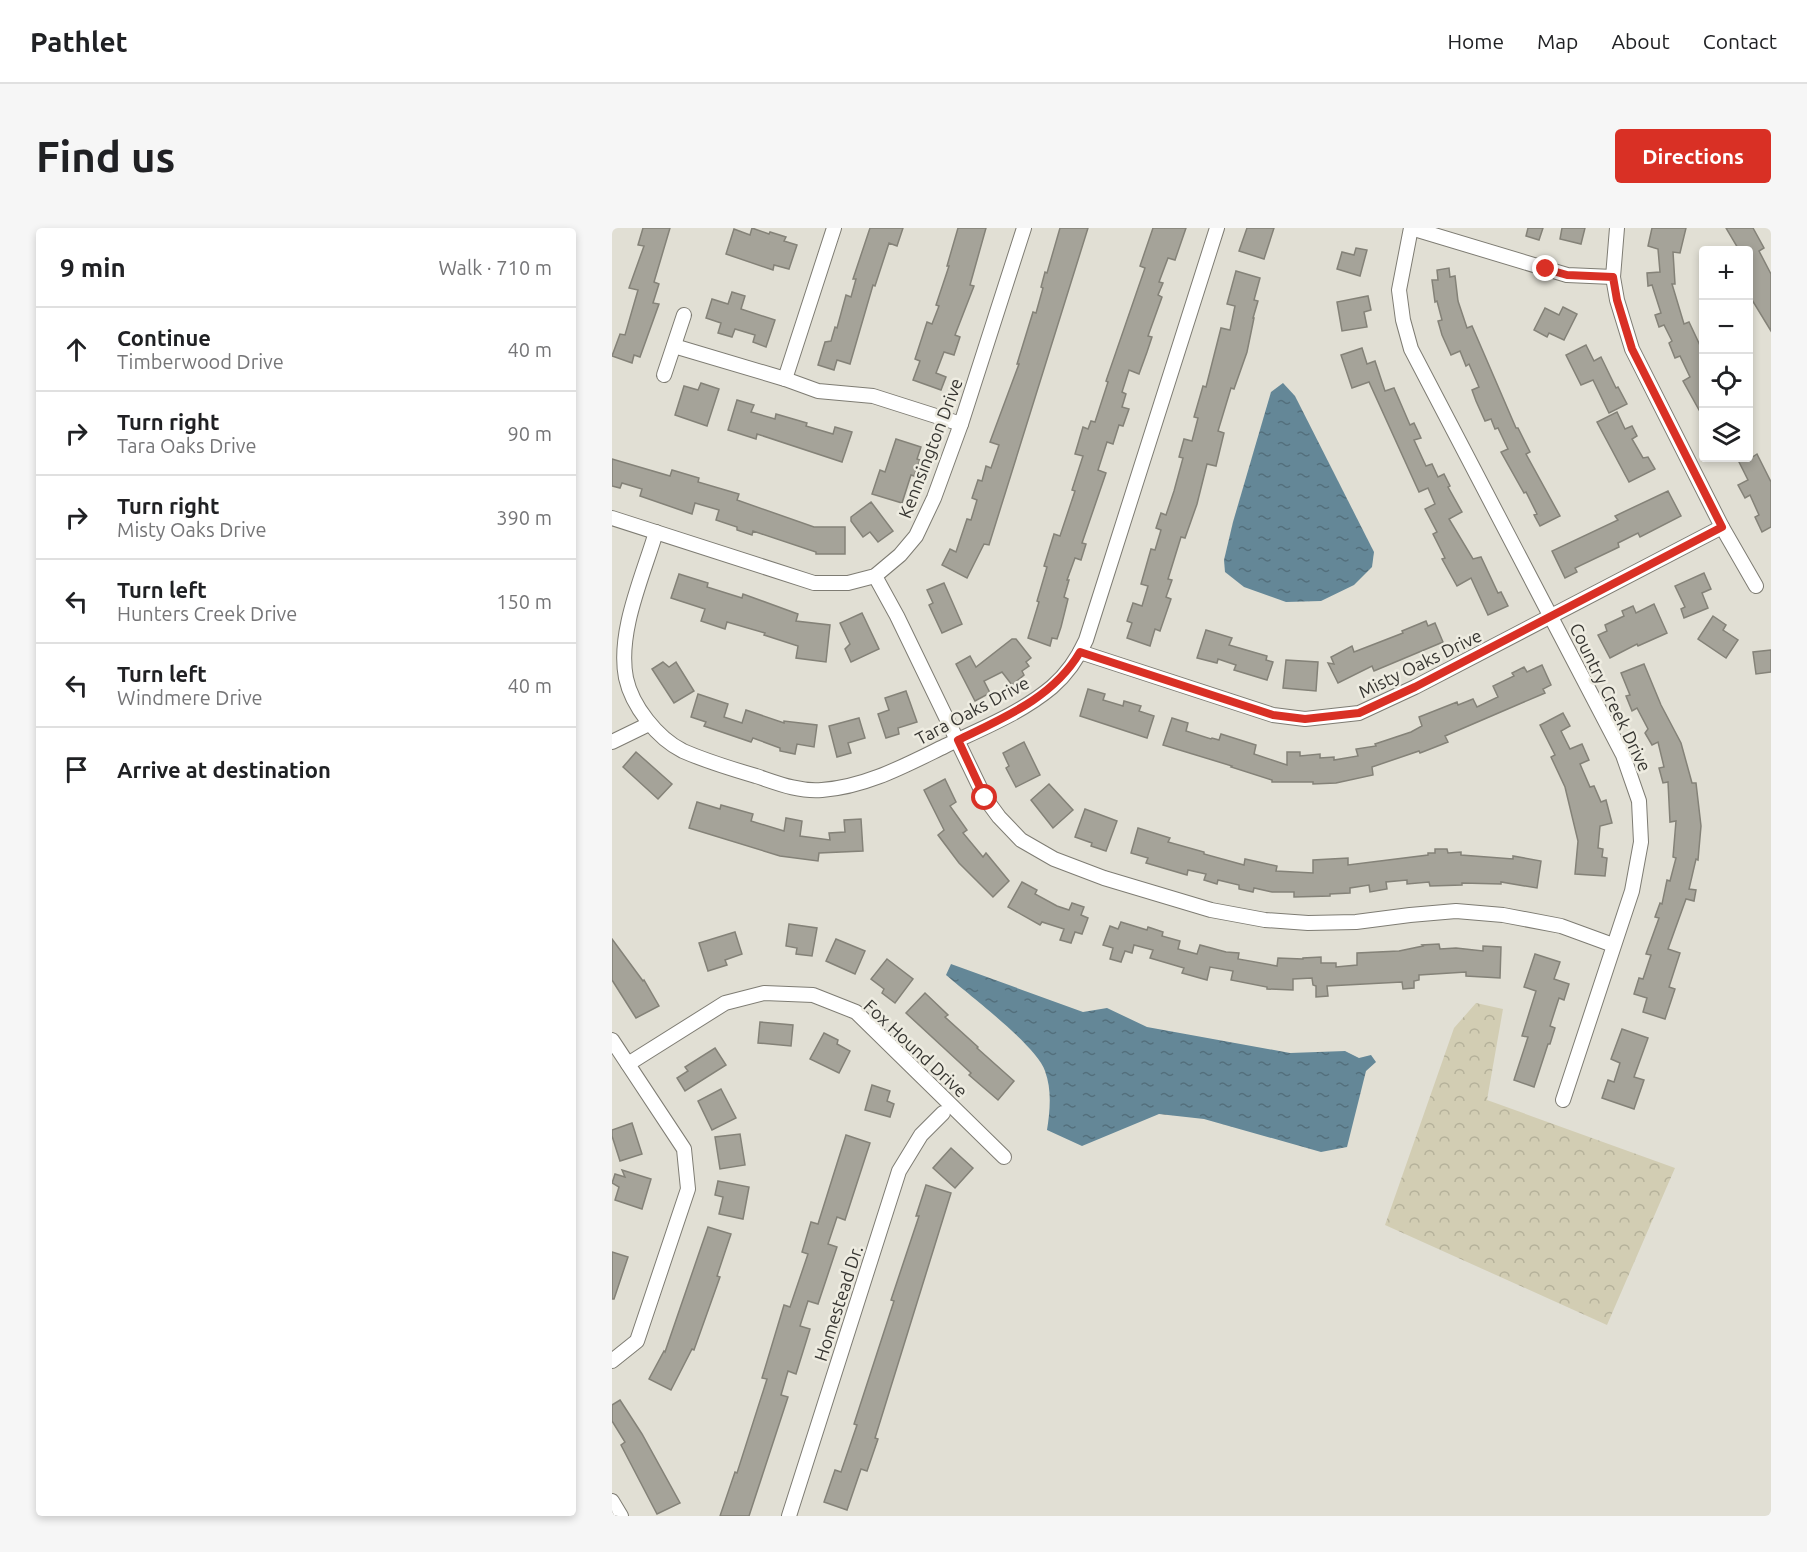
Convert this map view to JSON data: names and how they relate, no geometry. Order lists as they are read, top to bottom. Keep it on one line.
{"streets":{"street":["Kennsington Drive","Misty Oaks Drive","Country Creek Drive","Tara Oaks Drive","Fox Hound Drive","Homestead Dr."]},"crossings":[["Kennsington Drive","Tara Oaks Drive"],["Misty Oaks Drive","Country Creek Drive"],["Misty Oaks Drive","Tara Oaks Drive"]],"page":{"header":"Pathlet","nav":["Home","Map","About","Contact"],"buttons":"Directions","title":"Find us","heading":["9 min","Walk · 710 m"],"map_buttons":["+","−"],"list":[["Continue","Timberwood Drive","40 m"],["Turn right","Tara Oaks Drive","90 m"],["Turn right","Misty Oaks Drive","390 m"],["Turn left","Hunters Creek Drive","150 m"],["Turn left","Windmere Drive","40 m"],"Arrive at destination"]}}
